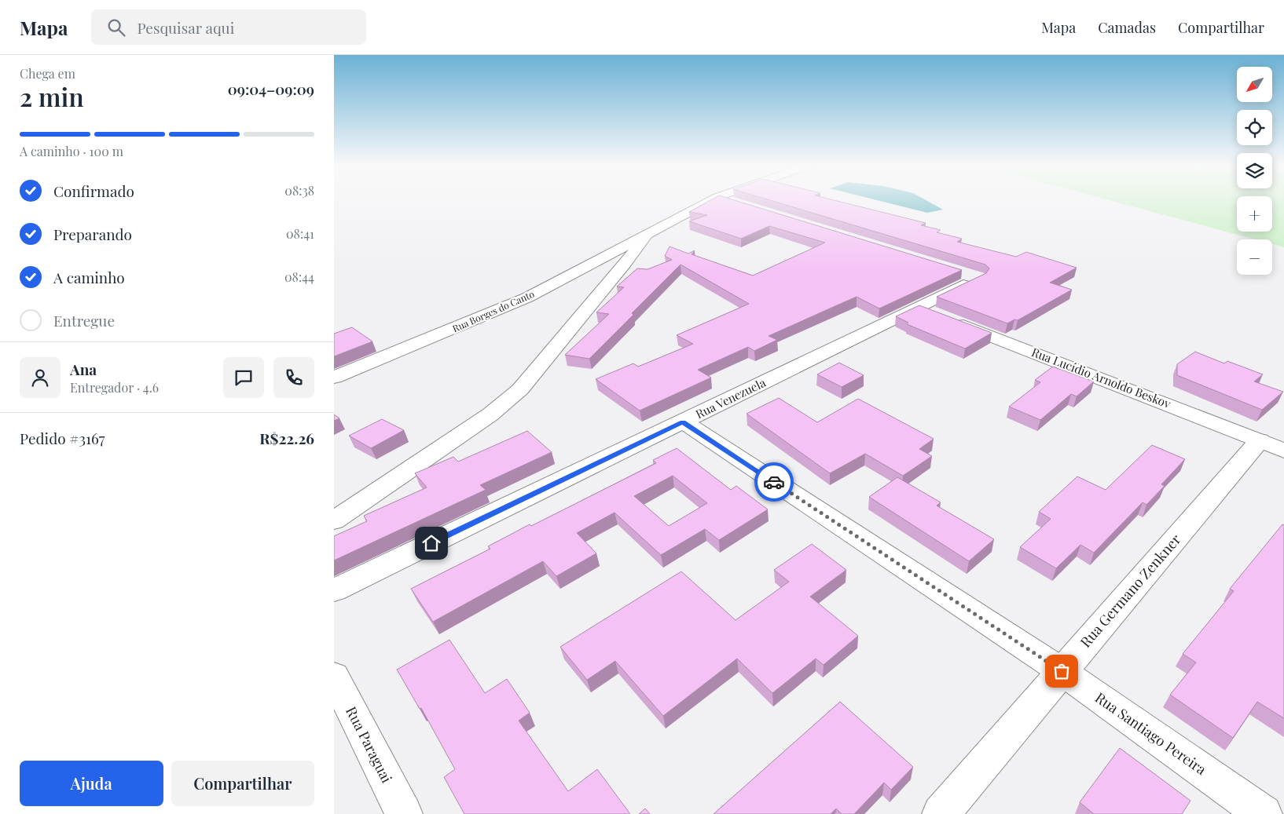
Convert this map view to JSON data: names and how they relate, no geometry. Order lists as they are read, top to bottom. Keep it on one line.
{"streets":{"street":["Rua Borges do Canto","Rua Lucídio Arnoldo Beskov","Rua Venezuela","Rua Germano Zenkner","Rua Santiago Pereira","Rua Paraguai"]},"crossings":[["Rua Lucídio Arnoldo Beskov","Rua Venezuela"],["Rua Lucídio Arnoldo Beskov","Rua Germano Zenkner"],["Rua Venezuela","Rua Santiago Pereira"],["Rua Germano Zenkner","Rua Santiago Pereira"]],"north":"bottom left","page":{"header":"Mapa","search":"Pesquisar aqui","nav":["Mapa","Camadas","Compartilhar"],"heading":["2 min","Chega em","09:04–09:09"],"panel":["Ana","Entregador · 4.6","Pedido #3167","R$22.26"],"map_buttons":["+","−"],"bar":"A caminho · 100 m","list":[["Confirmado","08:38"],["Preparando","08:41"],["A caminho","08:44"],"Entregue"],"buttons":["Ajuda","Compartilhar"]}}
